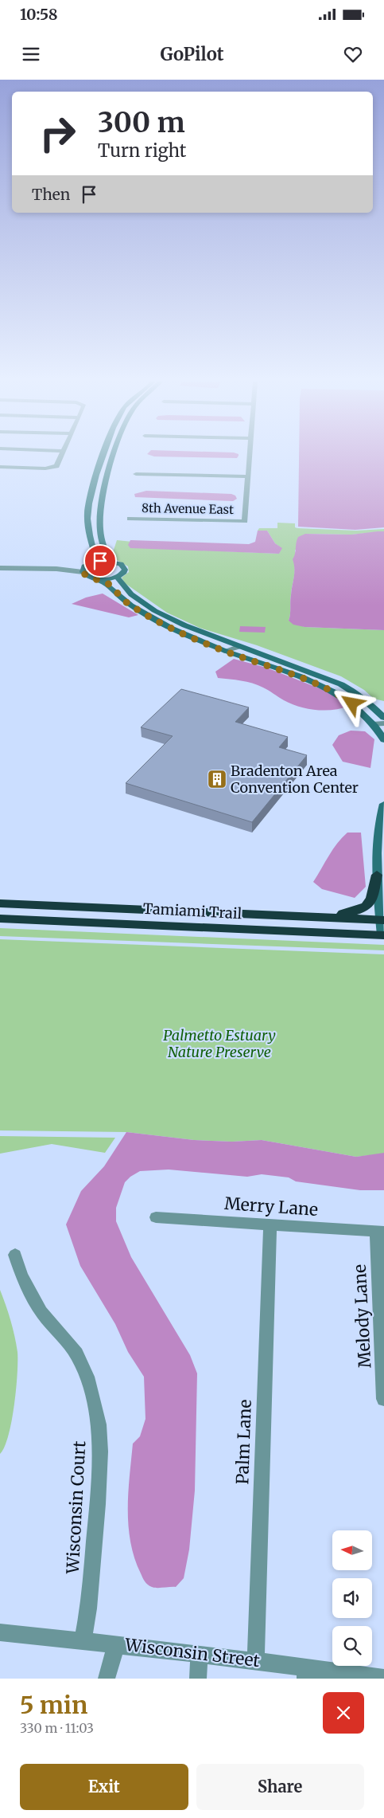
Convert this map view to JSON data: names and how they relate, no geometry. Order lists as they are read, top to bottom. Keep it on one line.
{"streets":{"highway":["Tamiami Trail"],"street":["8th Avenue East","Merry Lane","Melody Lane","Palm Lane","Wisconsin Court","Wisconsin Street"]},"crossings":[["Merry Lane","Melody Lane"],["Merry Lane","Palm Lane"],["Palm Lane","Wisconsin Street"],["Wisconsin Court","Wisconsin Street"]],"parks":["Palmetto Estuary Nature Preserve"],"places":{"building":["Bradenton Area Convention Center"]},"north":"left","page":{"status":"10:58","header":"GoPilot","turn":["300 m","Turn right"],"then":"Then","heading":["5 min","330 m · 11:03"],"buttons":["Exit","Share"]}}
